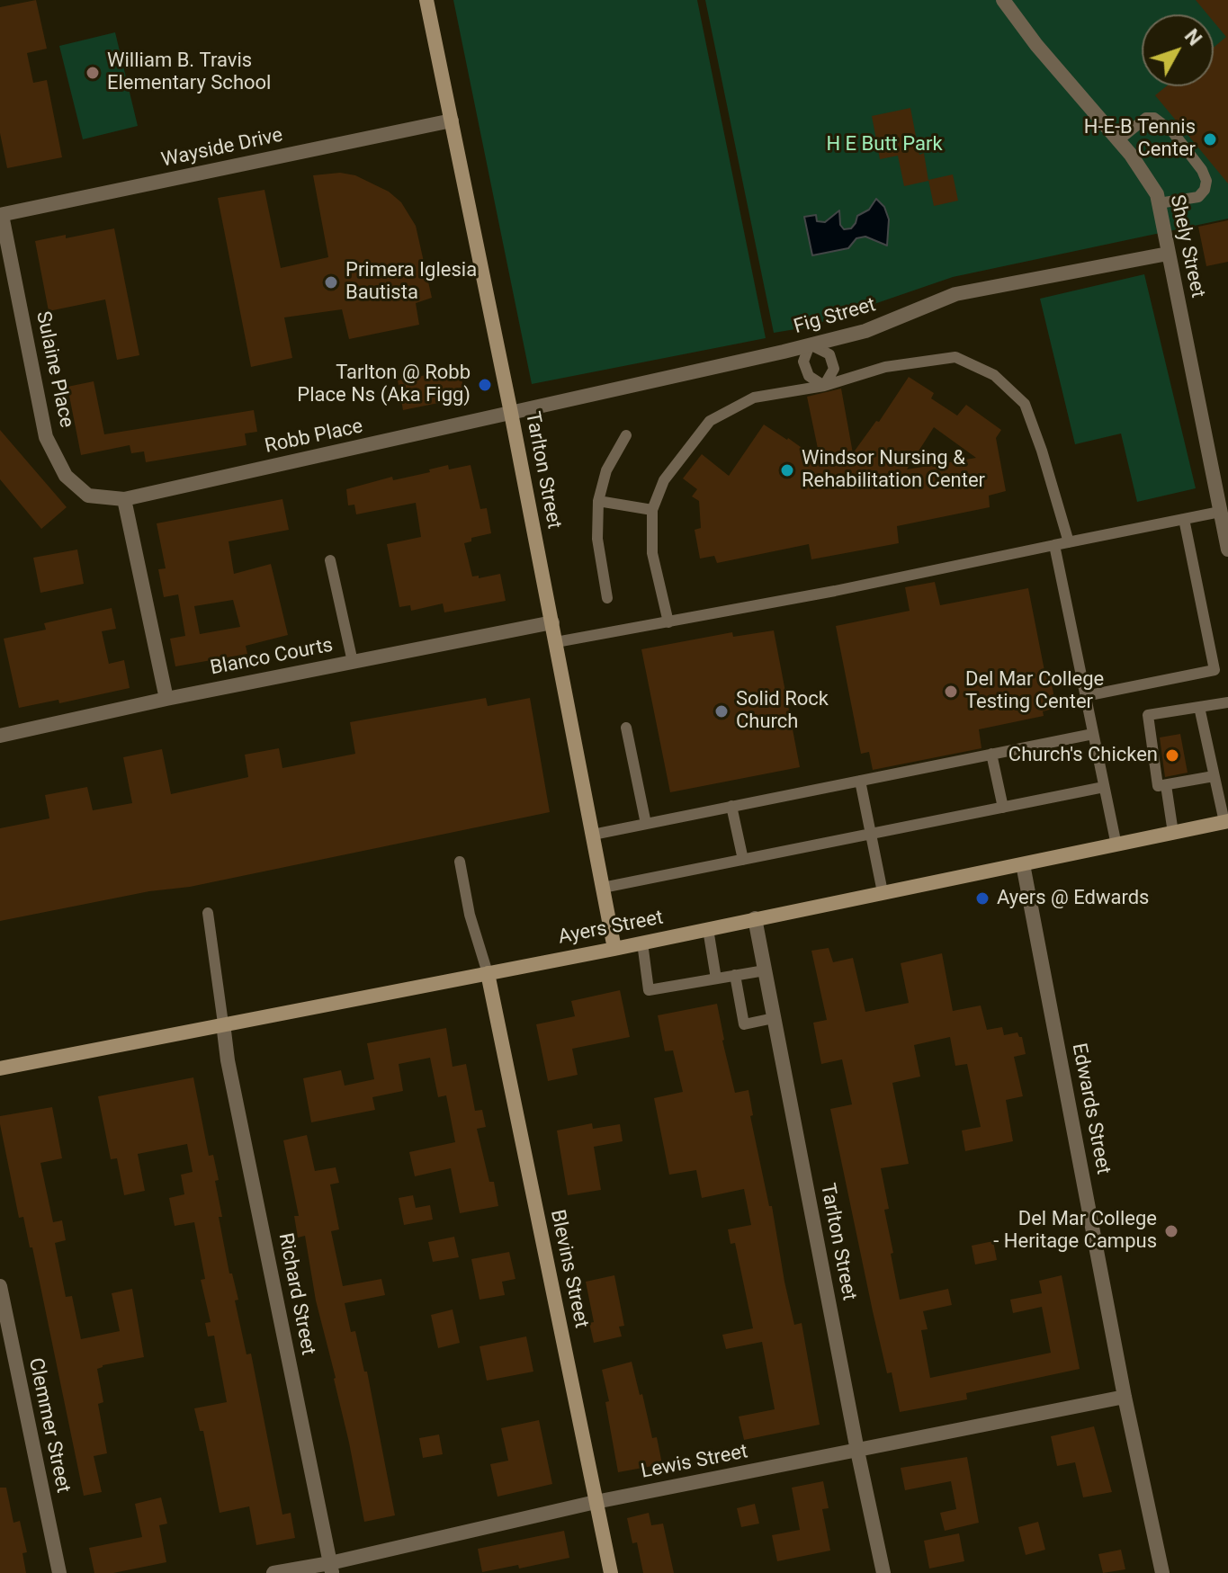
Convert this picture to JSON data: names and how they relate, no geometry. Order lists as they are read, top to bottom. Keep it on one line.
{"streets":{"street":["Wayside Drive","Shely Street","Fig Street","Sulaine Place","Robb Place","Tarlton Street","Blanco Courts","Ayers Street","Edwards Street","Blevins Street","Richard Street","Clemmer Street","Lewis Street"]},"crossings":[["Wayside Drive","Sulaine Place"],["Wayside Drive","Tarlton Street"],["Shely Street","Fig Street"],["Fig Street","Robb Place"],["Fig Street","Tarlton Street"],["Sulaine Place","Robb Place"],["Robb Place","Tarlton Street"],["Tarlton Street","Blanco Courts"],["Tarlton Street","Ayers Street"],["Tarlton Street","Lewis Street"],["Ayers Street","Edwards Street"],["Ayers Street","Blevins Street"],["Ayers Street","Richard Street"],["Edwards Street","Lewis Street"],["Blevins Street","Lewis Street"],["Richard Street","Lewis Street"]],"parks":["H E Butt Park"],"places":["William B. Travis Elementary School","H-E-B Tennis Center","Primera Iglesia Bautista","Tarlton @ Robb Place Ns (Aka Figg)","Windsor Nursing & Rehabilitation Center","Del Mar College Testing Center","Solid Rock Church","Church's Chicken","Ayers @ Edwards","Del Mar College - Heritage Campus"],"north":"top right"}
